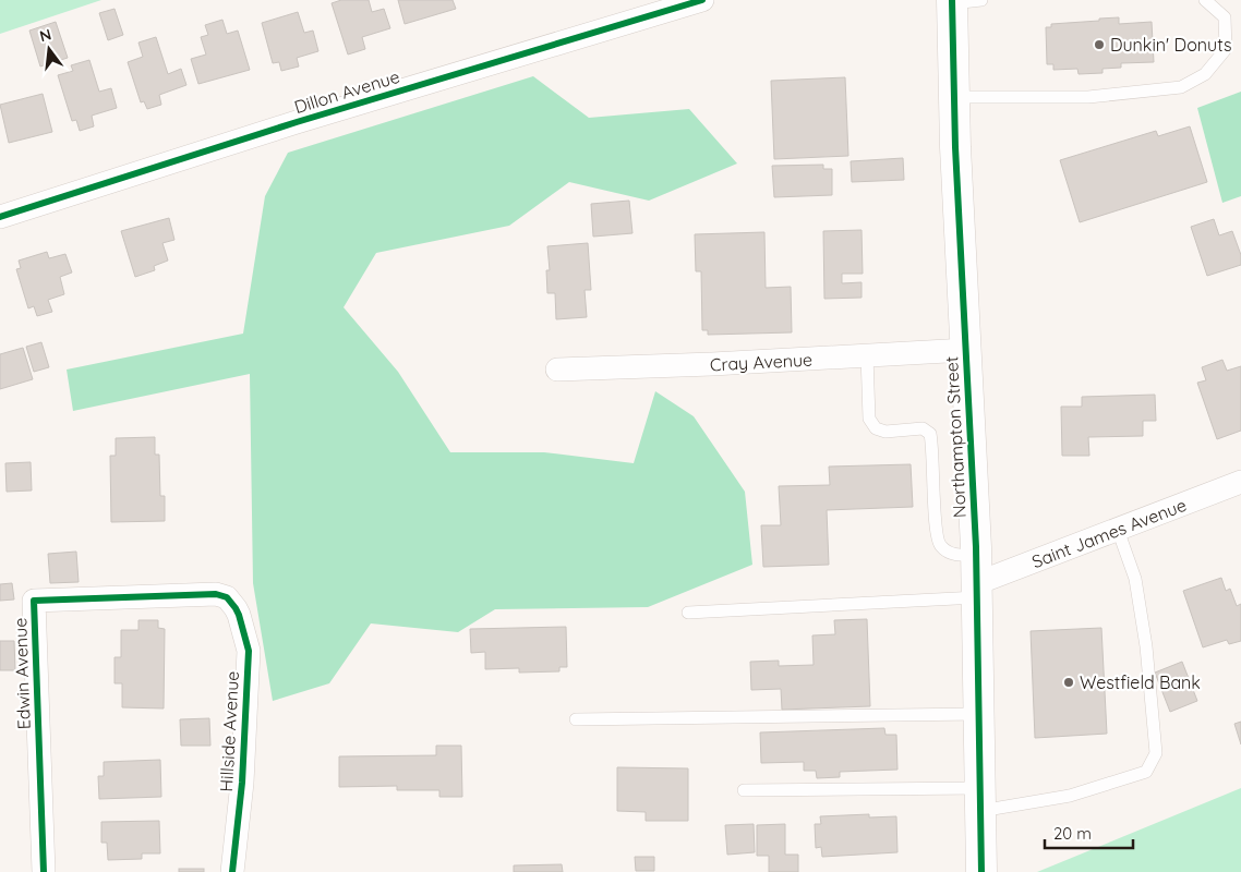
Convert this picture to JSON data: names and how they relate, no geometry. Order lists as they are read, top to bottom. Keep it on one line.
{"streets":{"main road":["Northampton Street"],"street":["Dillon Avenue","Cray Avenue","Saint James Avenue","Edwin Avenue","Hillside Avenue"]},"crossings":[["Cray Avenue","Northampton Street"],["Northampton Street","Saint James Avenue"],["Edwin Avenue","Hillside Avenue"]],"places":["Dunkin' Donuts","Westfield Bank"],"scale_bar":"20 m","north":"top"}
